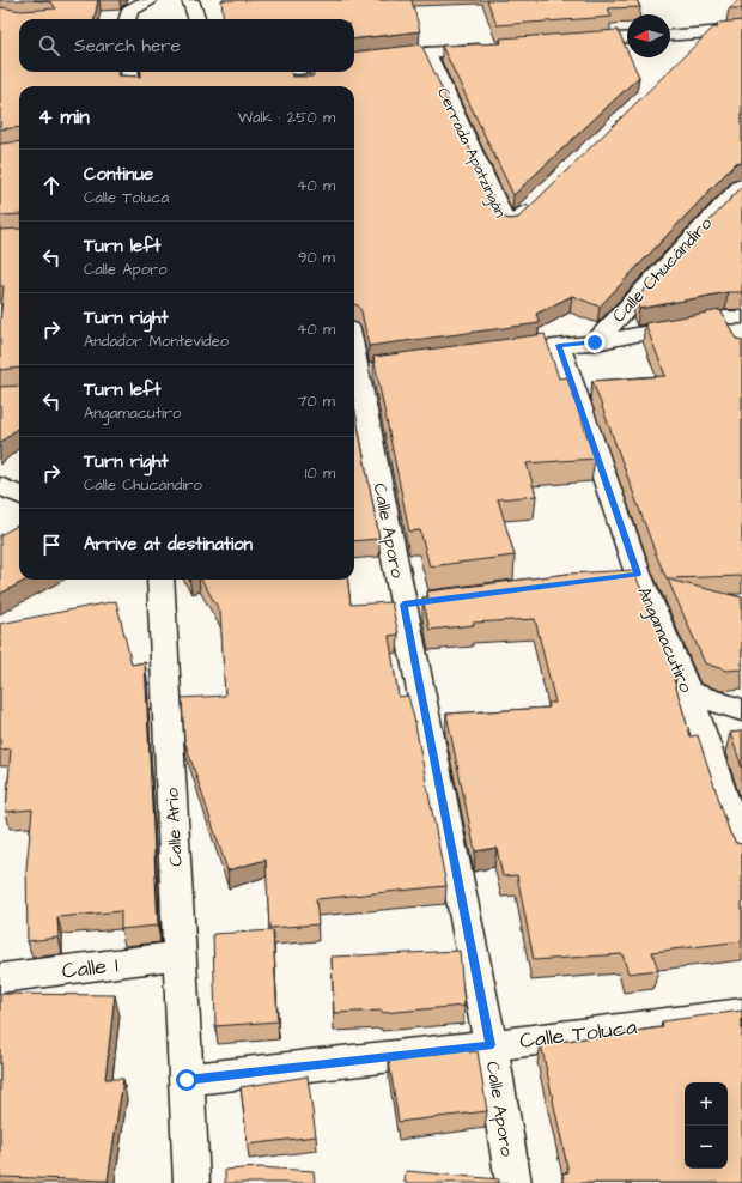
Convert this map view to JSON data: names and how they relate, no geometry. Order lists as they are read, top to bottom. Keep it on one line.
{"streets":{"street":["Cerrada Apatzingán","Calle Chucándiro","Calle Aporo","Angamacutiro","Calle Ario","Calle 1","Calle Toluca"]},"crossings":[["Calle Aporo","Calle Toluca"],["Calle Ario","Calle 1"],["Calle Ario","Calle Toluca"]],"north":"left","page":{"search":"Search here","heading":["4 min","Walk · 250 m"],"list":[["Continue","Calle Toluca","40 m"],["Turn left","Calle Aporo","90 m"],["Turn right","Andador Montevideo","40 m"],["Turn left","Angamacutiro","70 m"],["Turn right","Calle Chucándiro","10 m"],"Arrive at destination"],"map_buttons":["+","−"]}}
